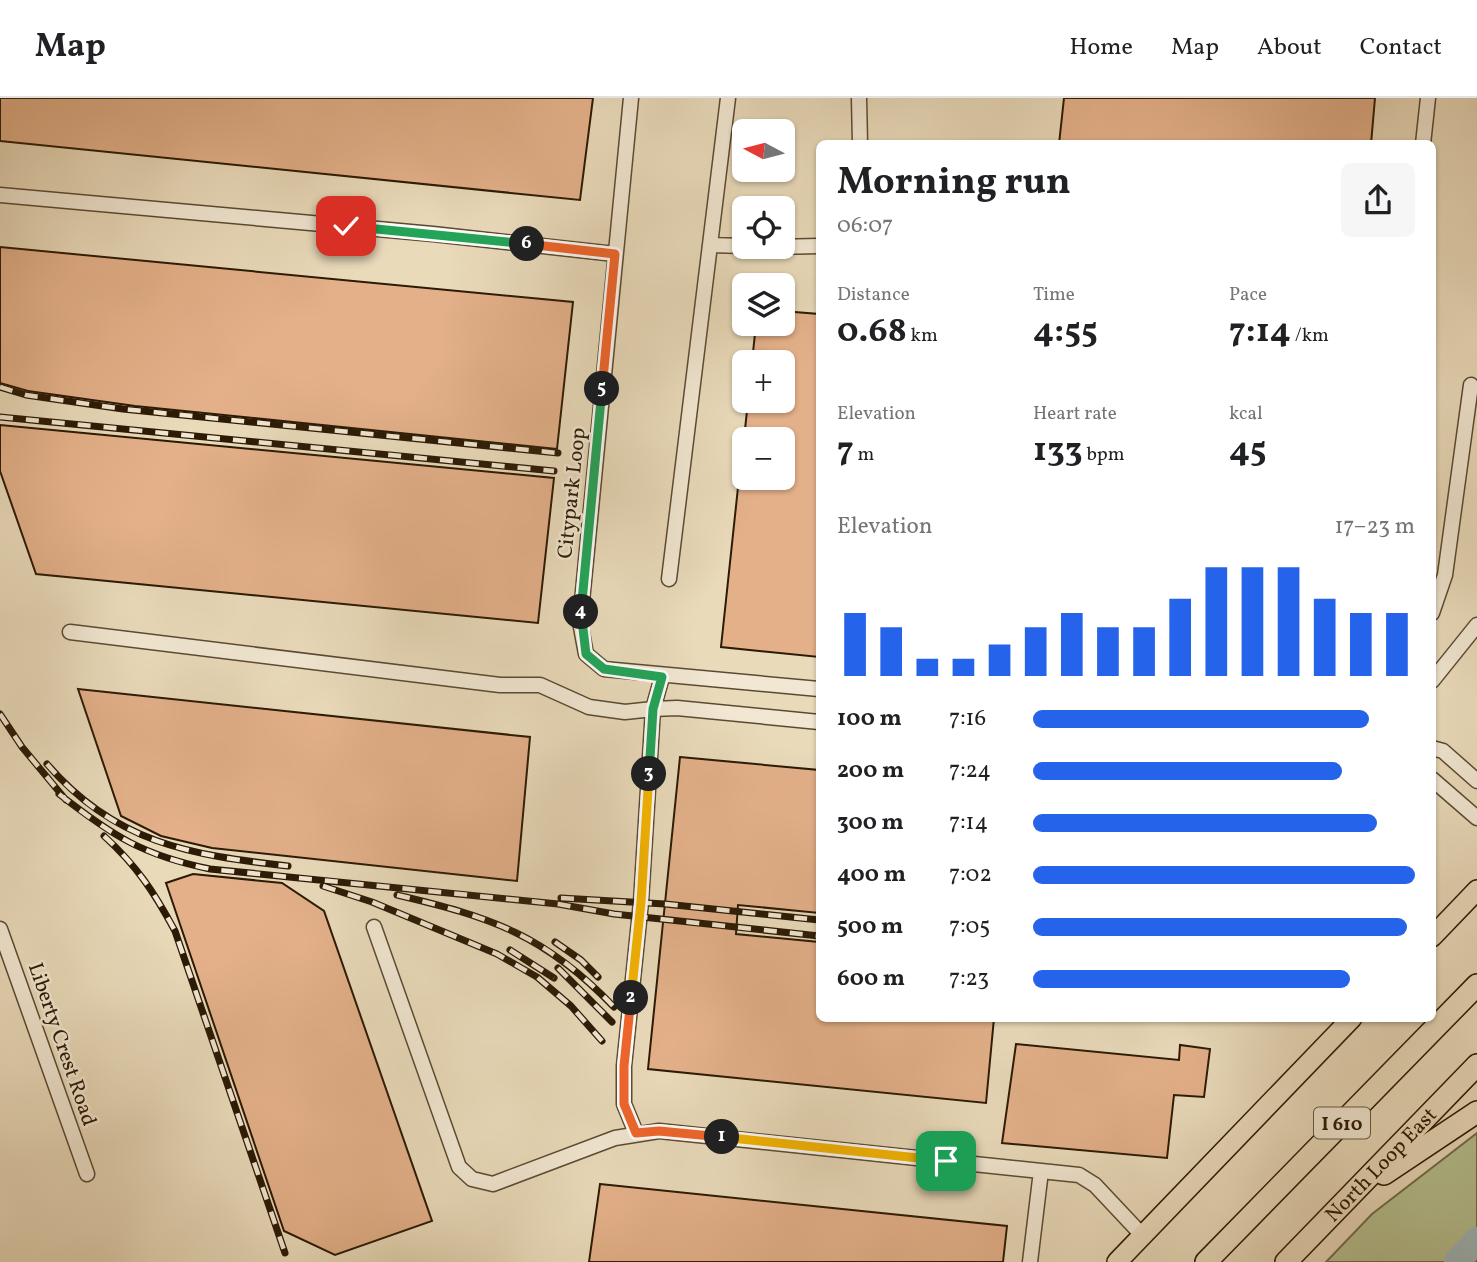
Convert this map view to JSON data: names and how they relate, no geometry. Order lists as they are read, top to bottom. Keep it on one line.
{"streets":{"highway":["I 610","North Loop East"],"street":["Citypark Loop","Liberty Crest Road"]},"north":"left","page":{"header":"Map","nav":["Home","Map","About","Contact"],"map_buttons":["+","−"],"heading":["Morning run","06:07"],"pins":["6","5","4","3","2","1"],"stats":[["Distance","0.68 km"],["Time","4:55"],["Pace","7:14 /km"],["Elevation","7 m"],["Heart rate","133 bpm"],["kcal","45"]],"chart":["Elevation","17–23 m"],"list":[{"name":"100 m","note":"7:16"},{"name":"200 m","note":"7:24"},{"name":"300 m","note":"7:14"},{"name":"400 m","note":"7:02"},{"name":"500 m","note":"7:05"},{"name":"600 m","note":"7:23"}]}}
